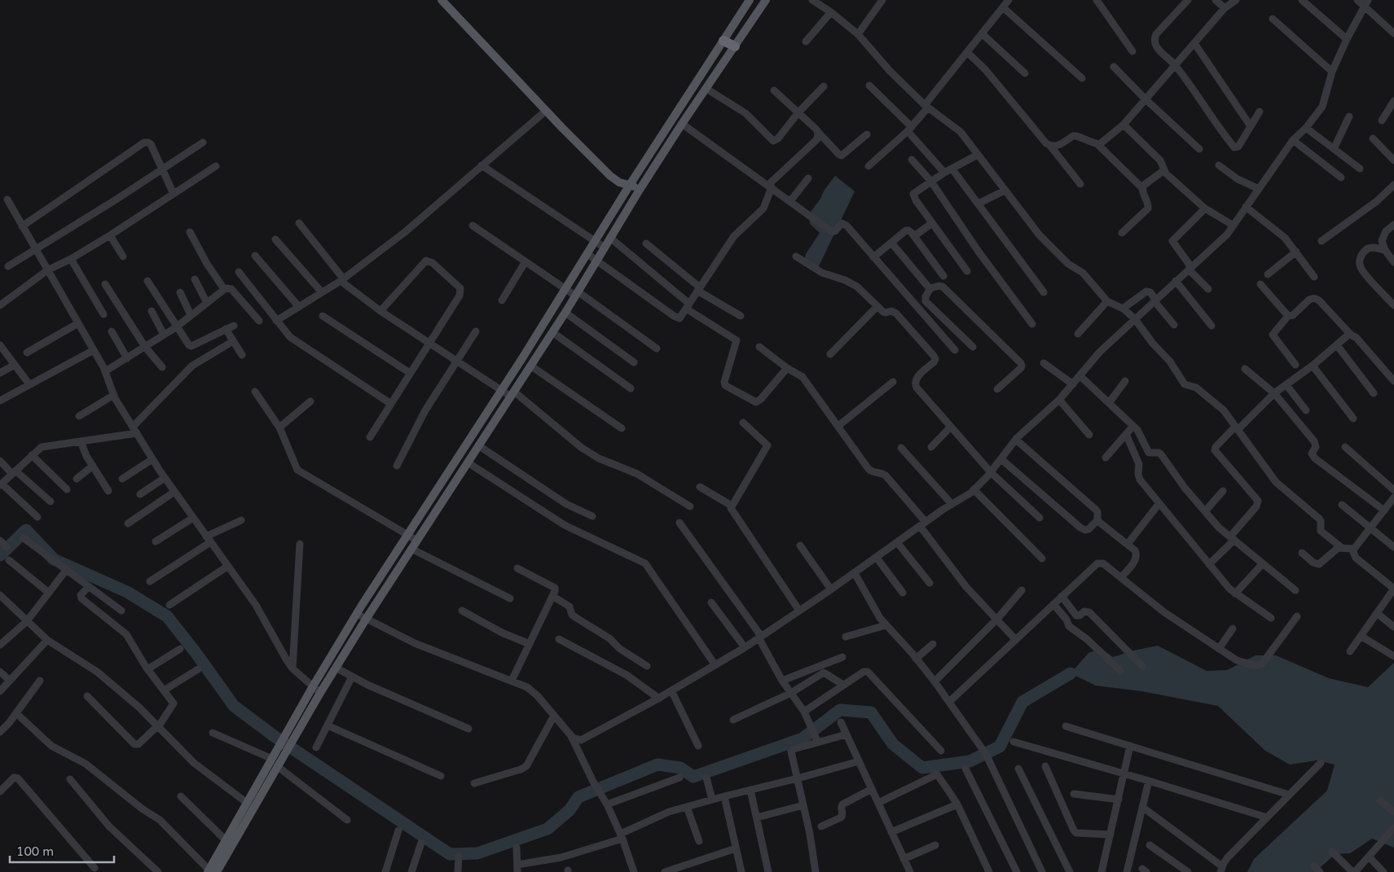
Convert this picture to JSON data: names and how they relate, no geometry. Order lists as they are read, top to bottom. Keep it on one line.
{"scale_bar":"100 m"}
